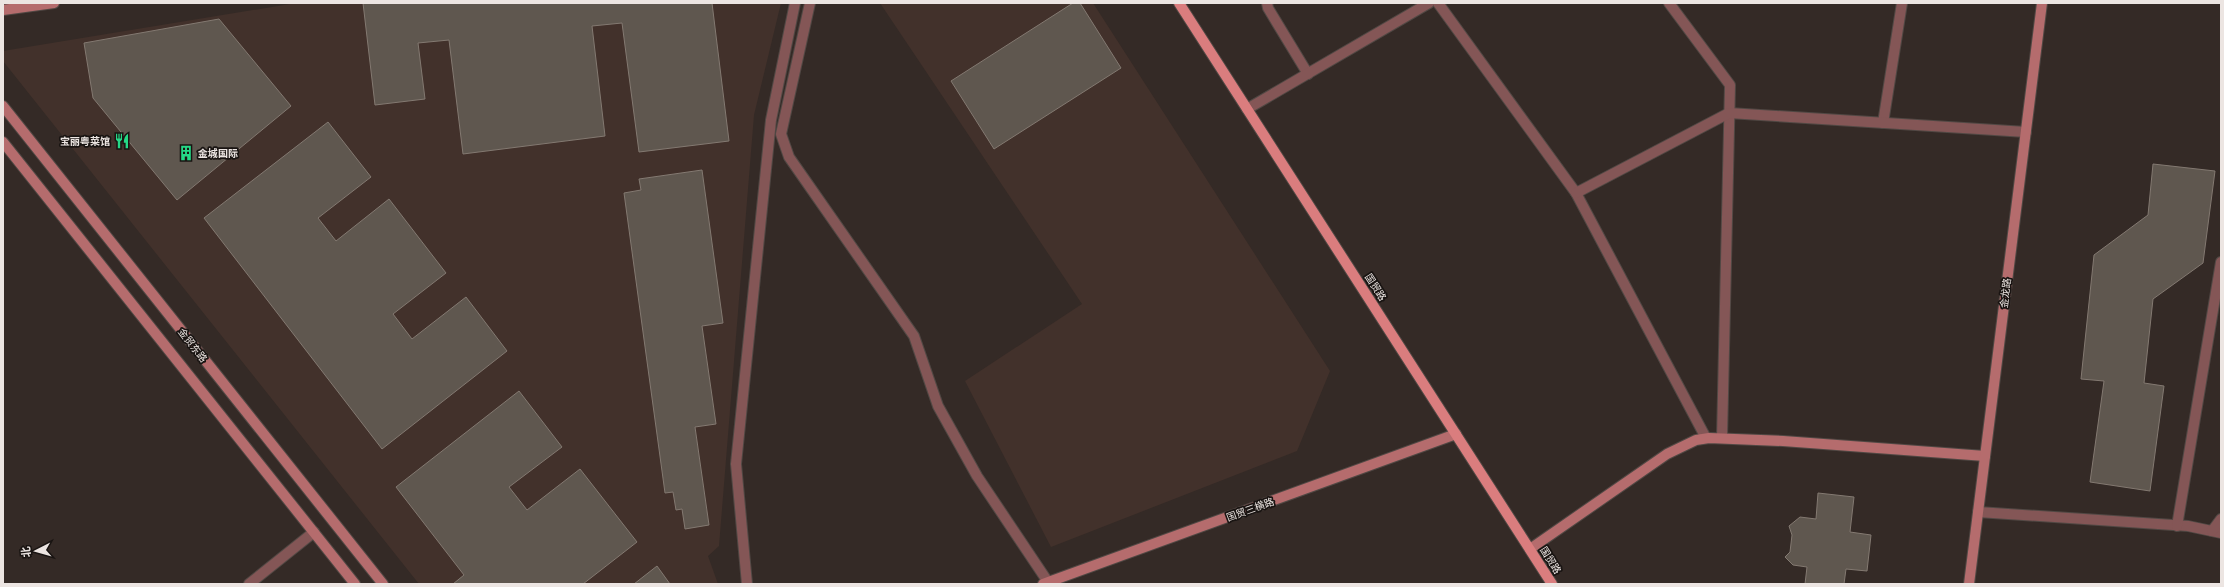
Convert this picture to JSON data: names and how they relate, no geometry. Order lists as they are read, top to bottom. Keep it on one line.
{"streets":{"main road":["国贸路","金龙路","金贸东路","国贸三横路"]},"crossings":[["国贸路","国贸三横路"]],"places":{"restaurant":["宝丽粤菜馆"],"building":["金城国际"]},"north":"left"}
